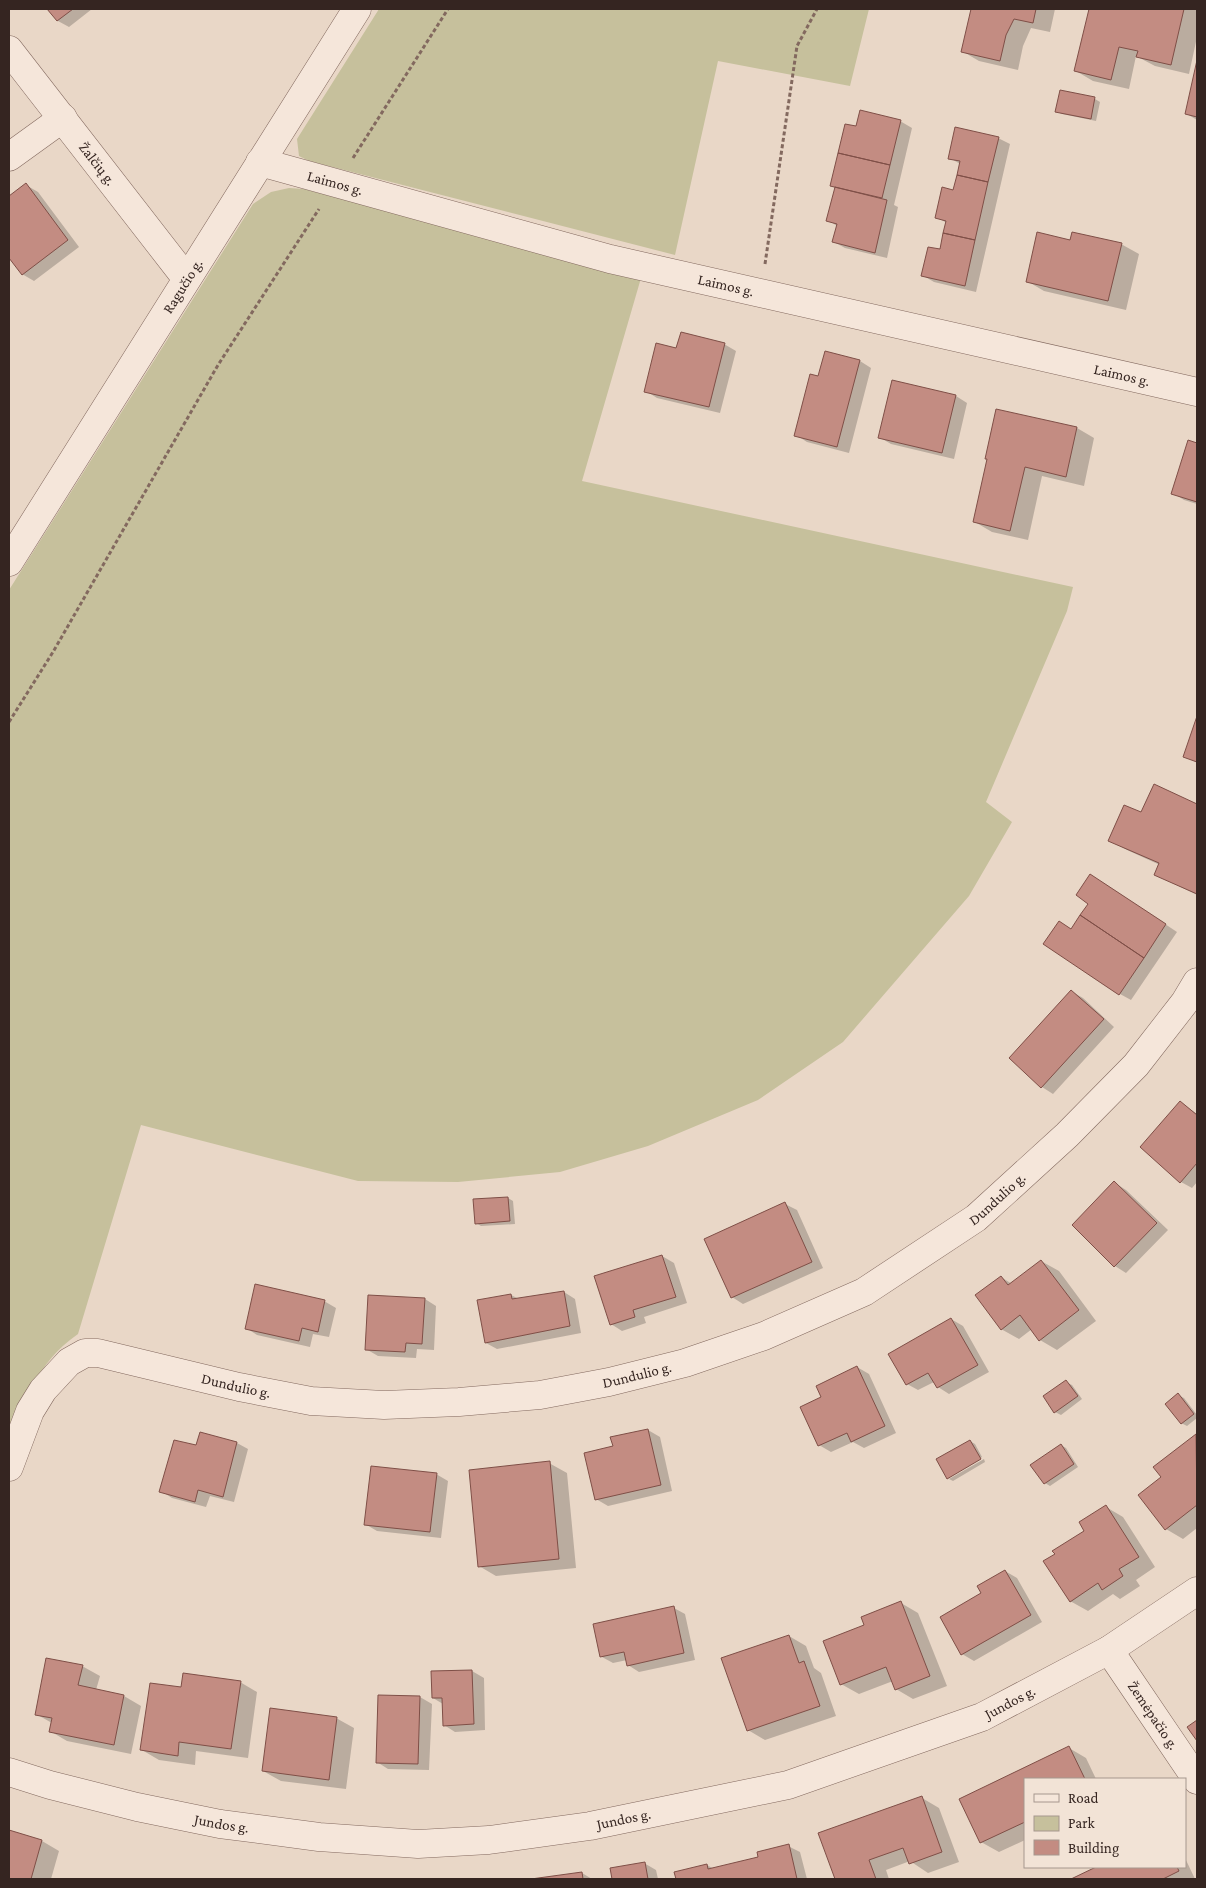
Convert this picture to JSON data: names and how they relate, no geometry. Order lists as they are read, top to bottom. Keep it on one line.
{"streets":{"street":["Žalčių g.","Laimos g.","Ragučio g.","Dundulio g.","Jundos g.","Žemėpačio g."]},"crossings":[["Žalčių g.","Ragučio g."],["Laimos g.","Ragučio g."],["Jundos g.","Žemėpačio g."]],"legend":["Road","Park","Building"]}
